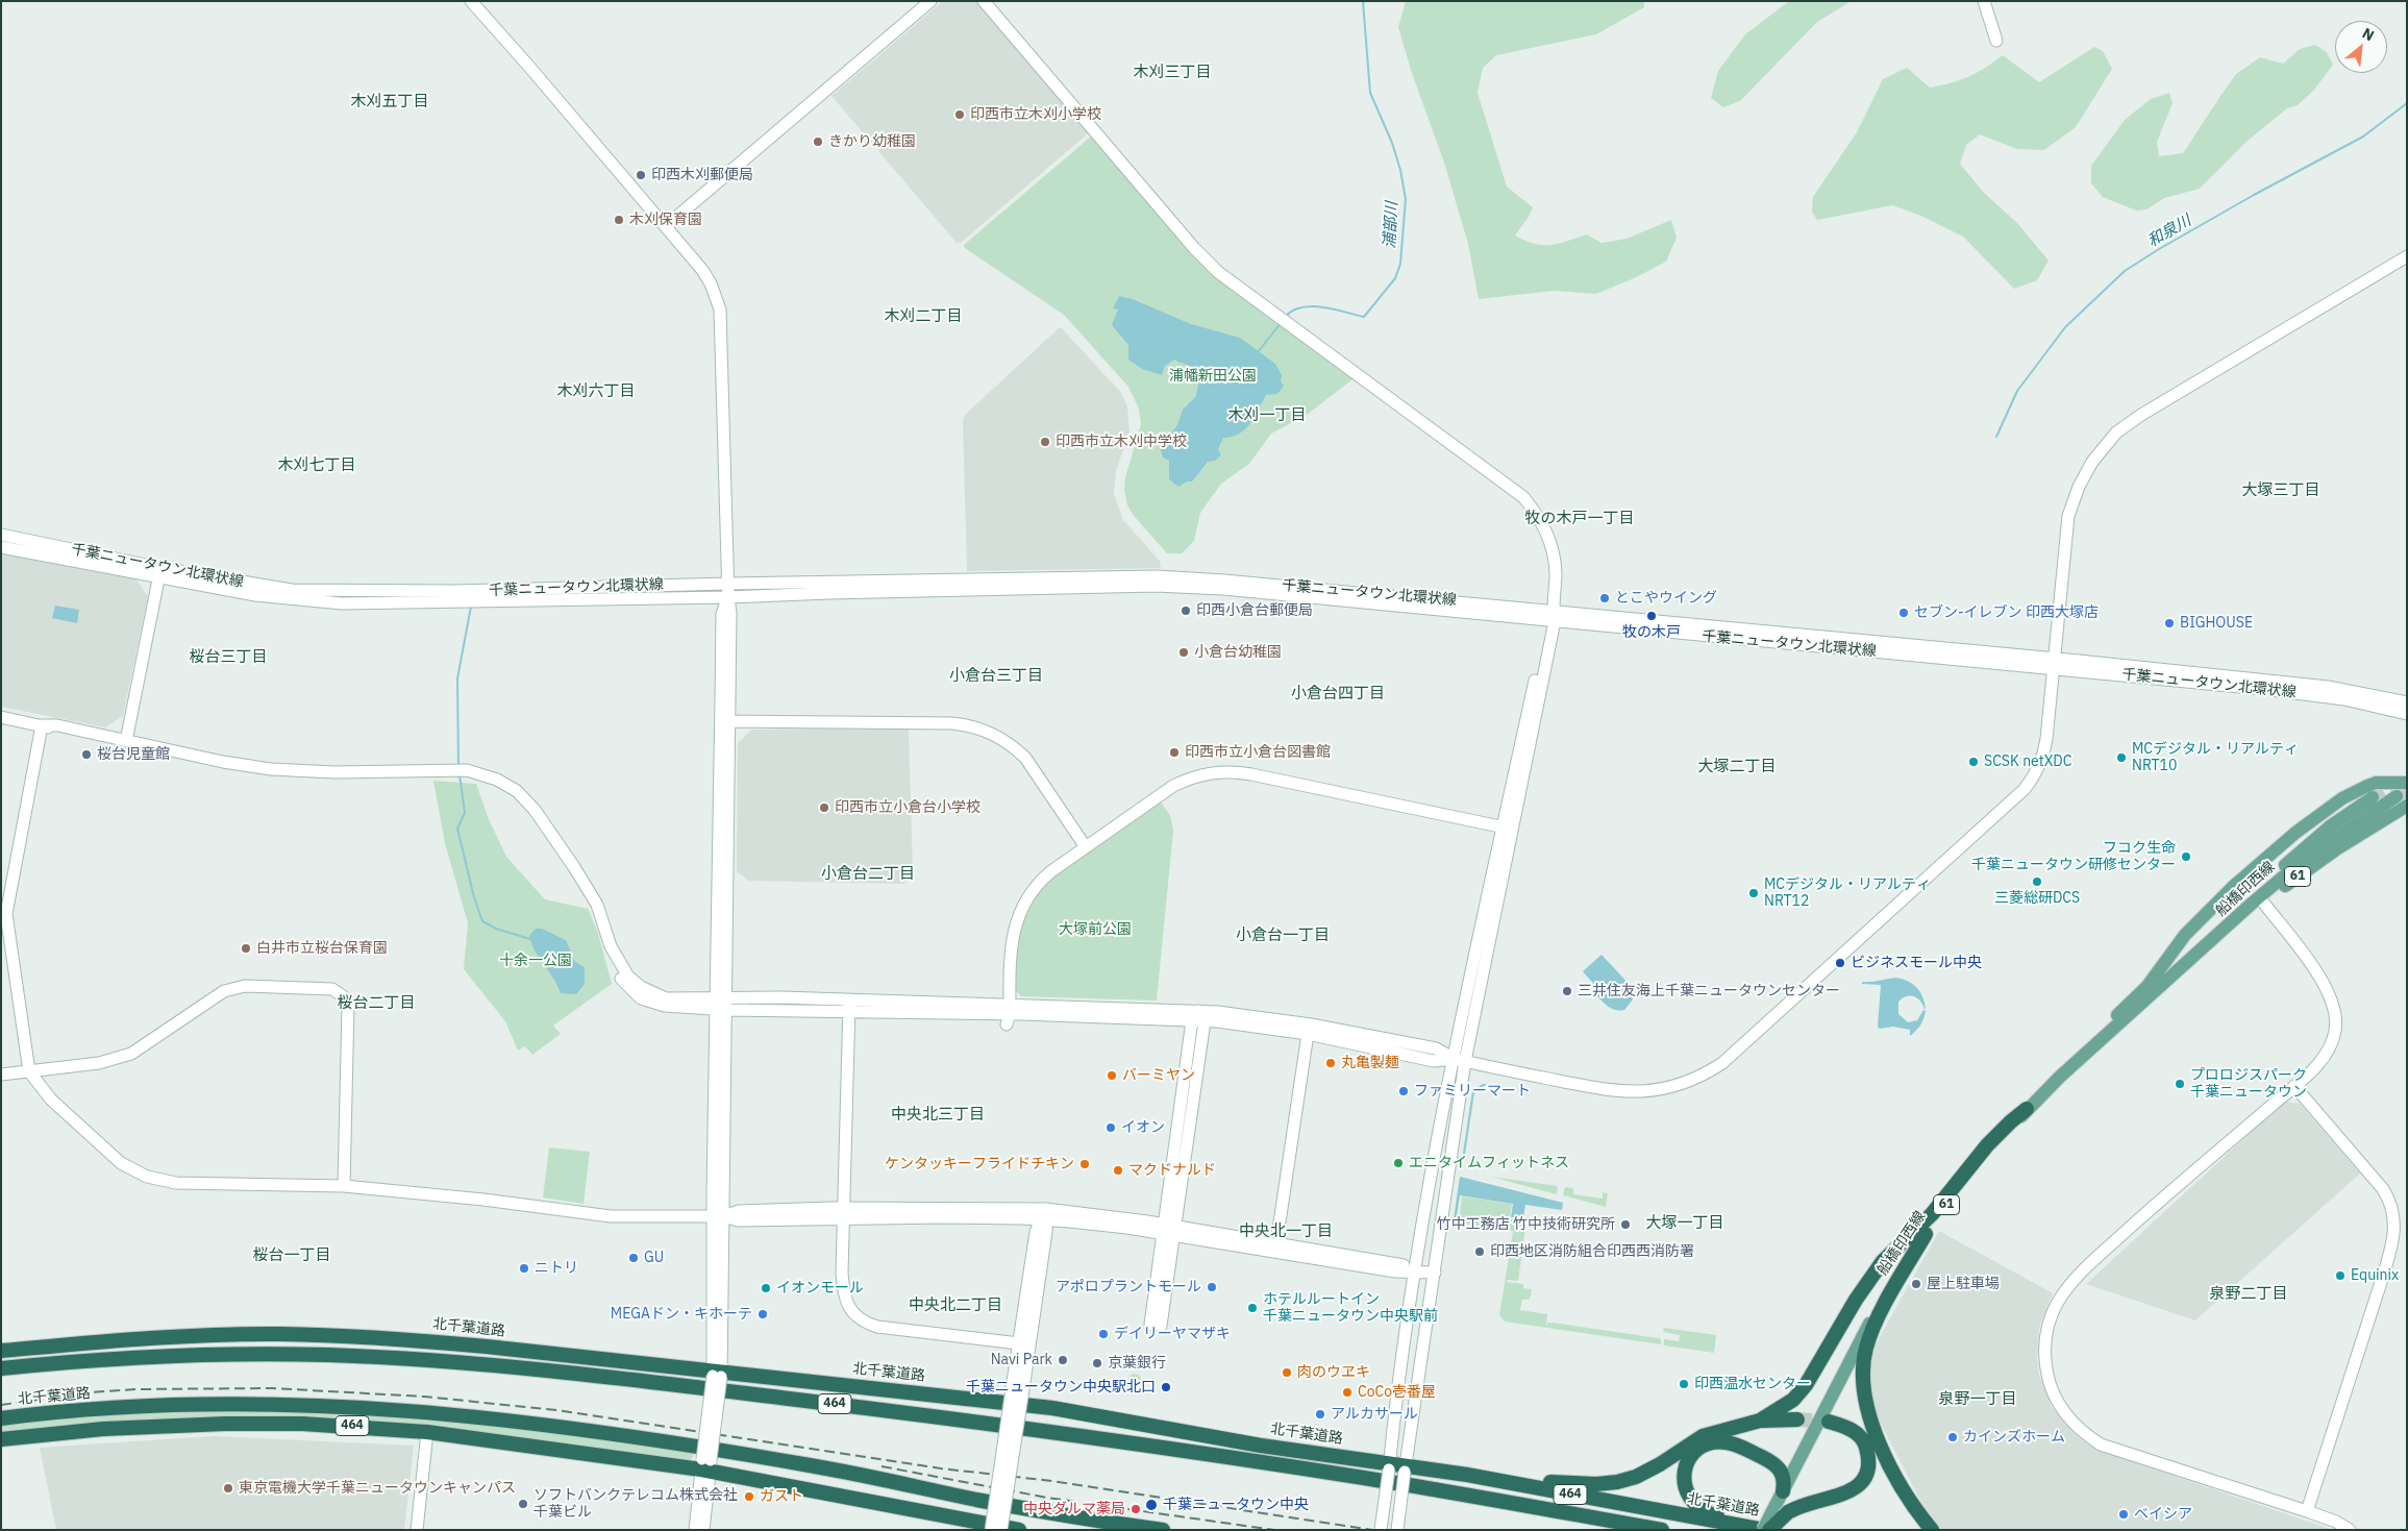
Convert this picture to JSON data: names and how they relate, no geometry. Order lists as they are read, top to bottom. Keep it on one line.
{"streets":{"highway":["北千葉道路","464"],"main road":["61","船橋印西線"],"street":["千葉ニュータウン北環状線"]},"crossings":[["61","船橋印西線"],["船橋印西線","北千葉道路"]],"districts":["木刈三丁目","木刈五丁目","木刈二丁目","木刈六丁目","木刈一丁目","木刈七丁目","大塚三丁目","牧の木戸一丁目","桜台三丁目","小倉台三丁目","小倉台四丁目","大塚二丁目","小倉台二丁目","小倉台一丁目","桜台二丁目","中央北三丁目","大塚一丁目","中央北一丁目","桜台一丁目","泉野二丁目","中央北二丁目","泉野一丁目"],"water":["浦部川","和泉川"],"parks":["浦幡新田公園","大塚前公園","十余一公園"],"places":["印西市立木刈小学校","きかり幼稚園","印西木刈郵便局","木刈保育園","印西市立木刈中学校","とこやウイング","印西小倉台郵便局","セブン-イレブン 印西大塚店","牧の木戸","BIGHOUSE","小倉台幼稚園","印西市立小倉台図書館","桜台児童館","MCデジタル・リアルティ NRT10","SCSK netXDC","印西市立小倉台小学校","フコク生命 千葉ニュータウン研修センター","三菱総研DCS","MCデジタル・リアルティ NRT12","白井市立桜台保育園","ビジネスモール中央","三井住友海上千葉ニュータウンセンター","丸亀製麺","バーミヤン","プロロジスパーク 千葉ニュータウン","ファミリーマート","イオン","エニタイムフィットネス","ケンタッキーフライドチキン","マクドナルド","竹中工務店 竹中技術研究所","印西地区消防組合印西西消防署","GU","ニトリ","Equinix","屋上駐車場","アポロプラントモール","イオンモール","ホテルルートイン 千葉ニュータウン中央駅前","MEGAドン・キホーテ","デイリーヤマザキ","Navi Park","京葉銀行","肉のウヱキ","印西温水センター","千葉ニュータウン中央駅北口","CoCo壱番屋","アルカサール","カインズホーム","東京電機大学千葉ニュータウンキャンパス","ガスト","ソフトバンクテレコム株式会社 千葉ビル","千葉ニュータウン中央","中央ダルマ薬局","ベイシア"],"north":"top right"}
